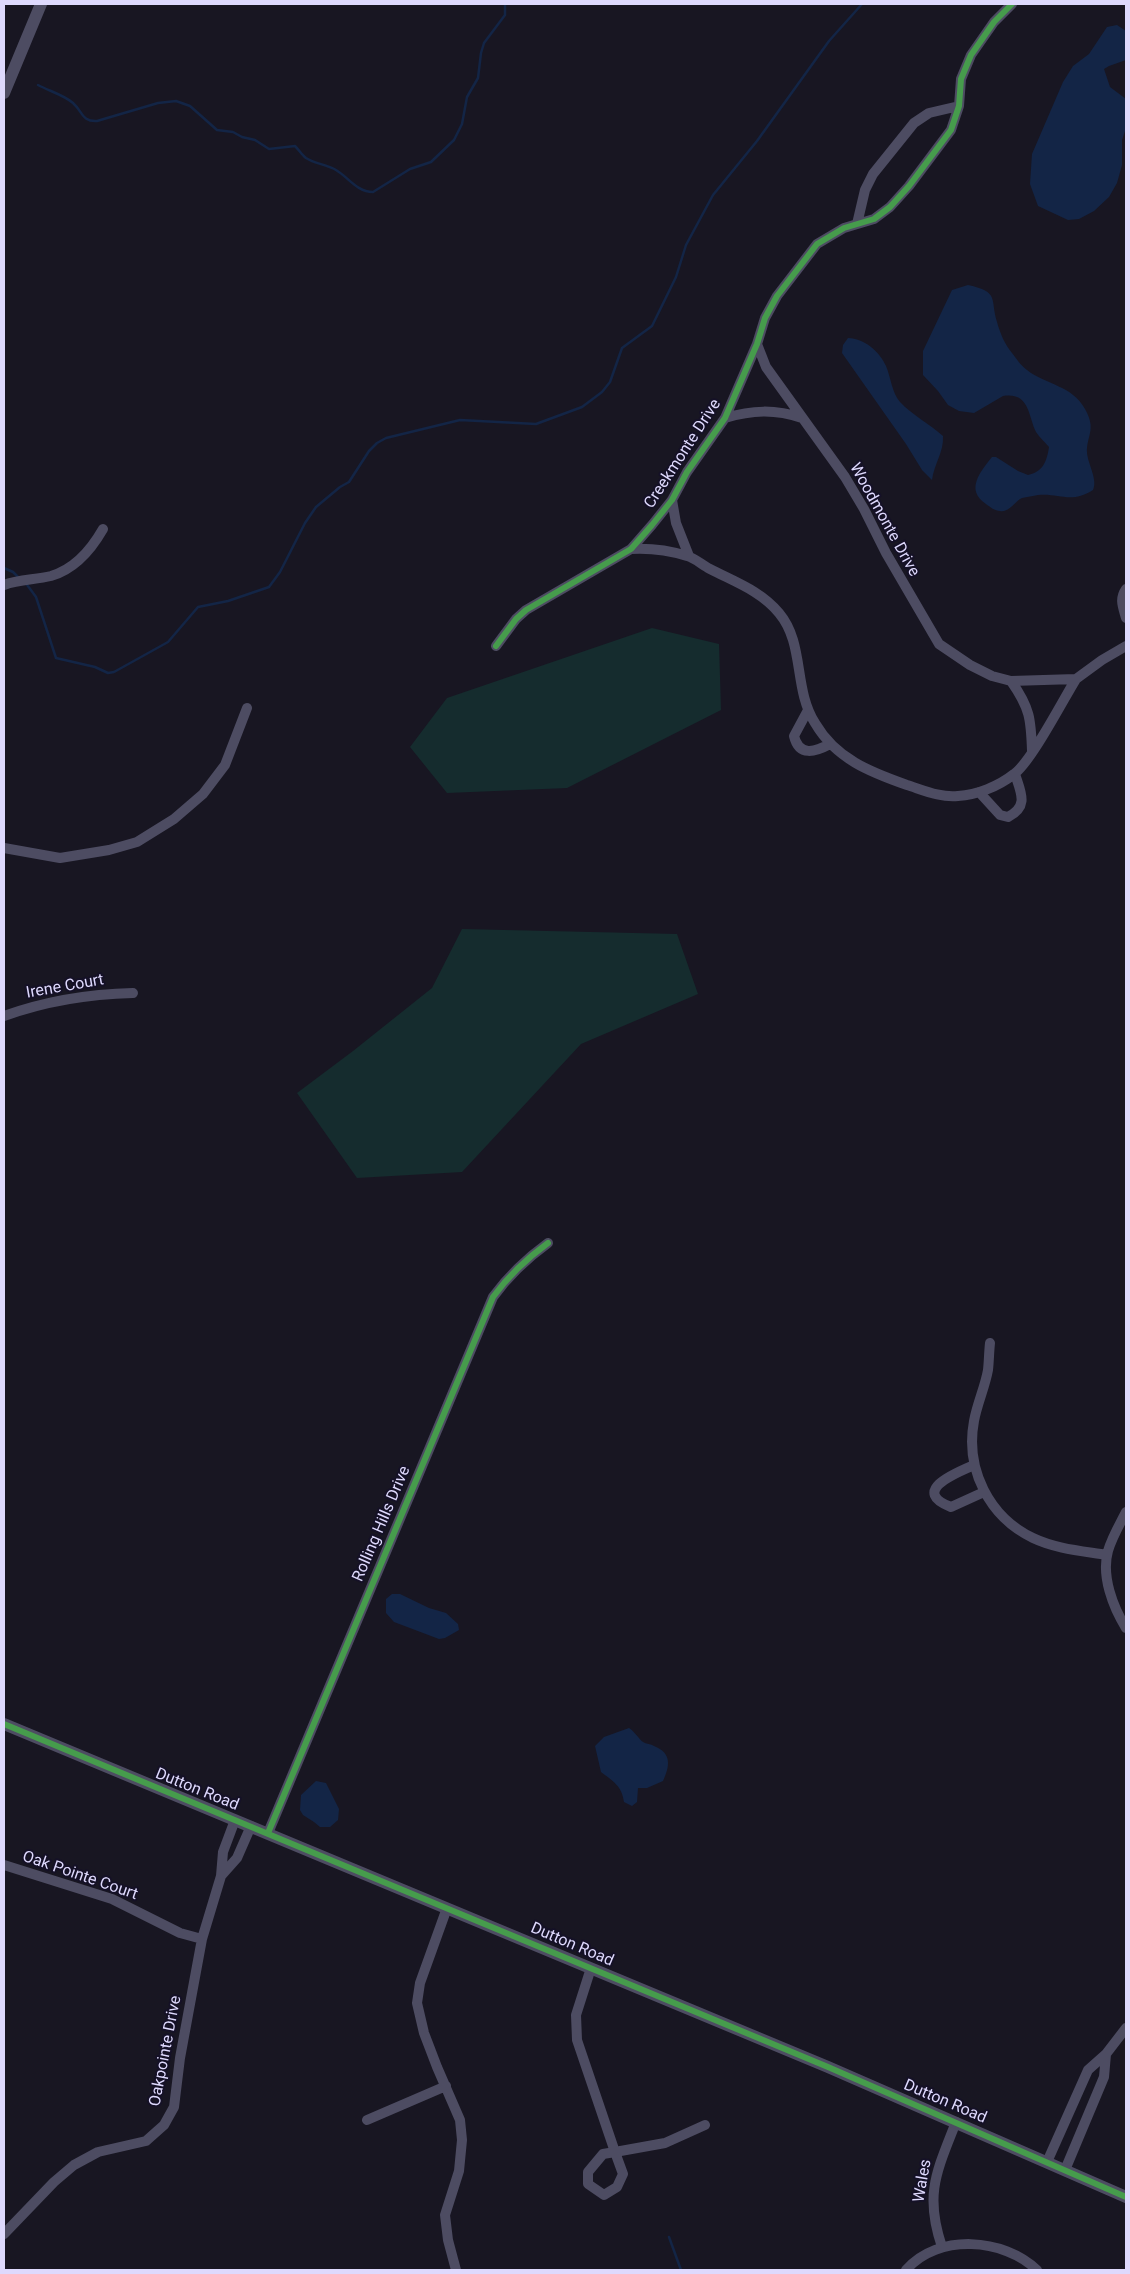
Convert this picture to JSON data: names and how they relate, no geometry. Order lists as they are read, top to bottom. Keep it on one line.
{"streets":{"street":["Creekmonte Drive","Woodmonte Drive","Irene Court","Rolling Hills Drive","Dutton Road","Oak Pointe Court","Oakpointe Drive","Wales"]},"crossings":[["Creekmonte Drive","Woodmonte Drive"],["Rolling Hills Drive","Dutton Road"],["Dutton Road","Oakpointe Drive"],["Dutton Road","Wales"],["Oak Pointe Court","Oakpointe Drive"]]}
